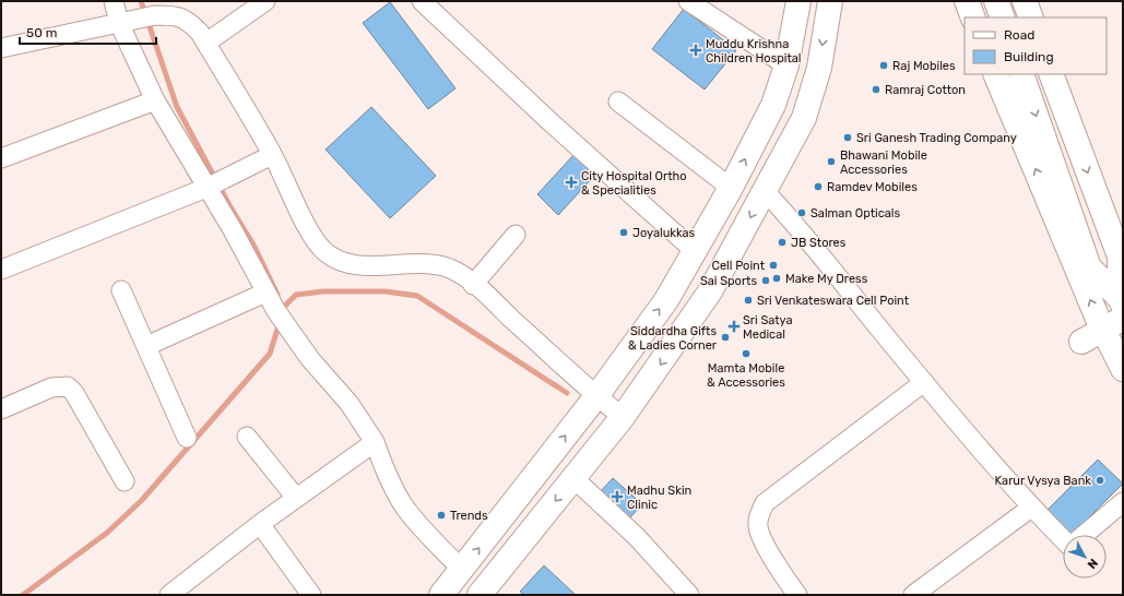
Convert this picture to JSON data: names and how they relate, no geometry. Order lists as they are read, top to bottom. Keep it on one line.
{"places":{"health":["Muddu Krishna Children Hospital","City Hospital Ortho & Specialities","Sri Satya Medical","Madhu Skin Clinic"],"other":["Raj Mobiles","Ramraj Cotton","Sri Ganesh Trading Company","Bhawani Mobile Accessories","Ramdev Mobiles","Salman Opticals","Joyalukkas","JB Stores","Cell Point","Make My Dress","Sai Sports","Sri Venkateswara Cell Point","Siddardha Gifts & Ladies Corner","Mamta Mobile & Accessories","Karur Vysya Bank","Trends"]},"legend":["Road","Building"],"scale_bar":"50 m","north":"bottom right"}
